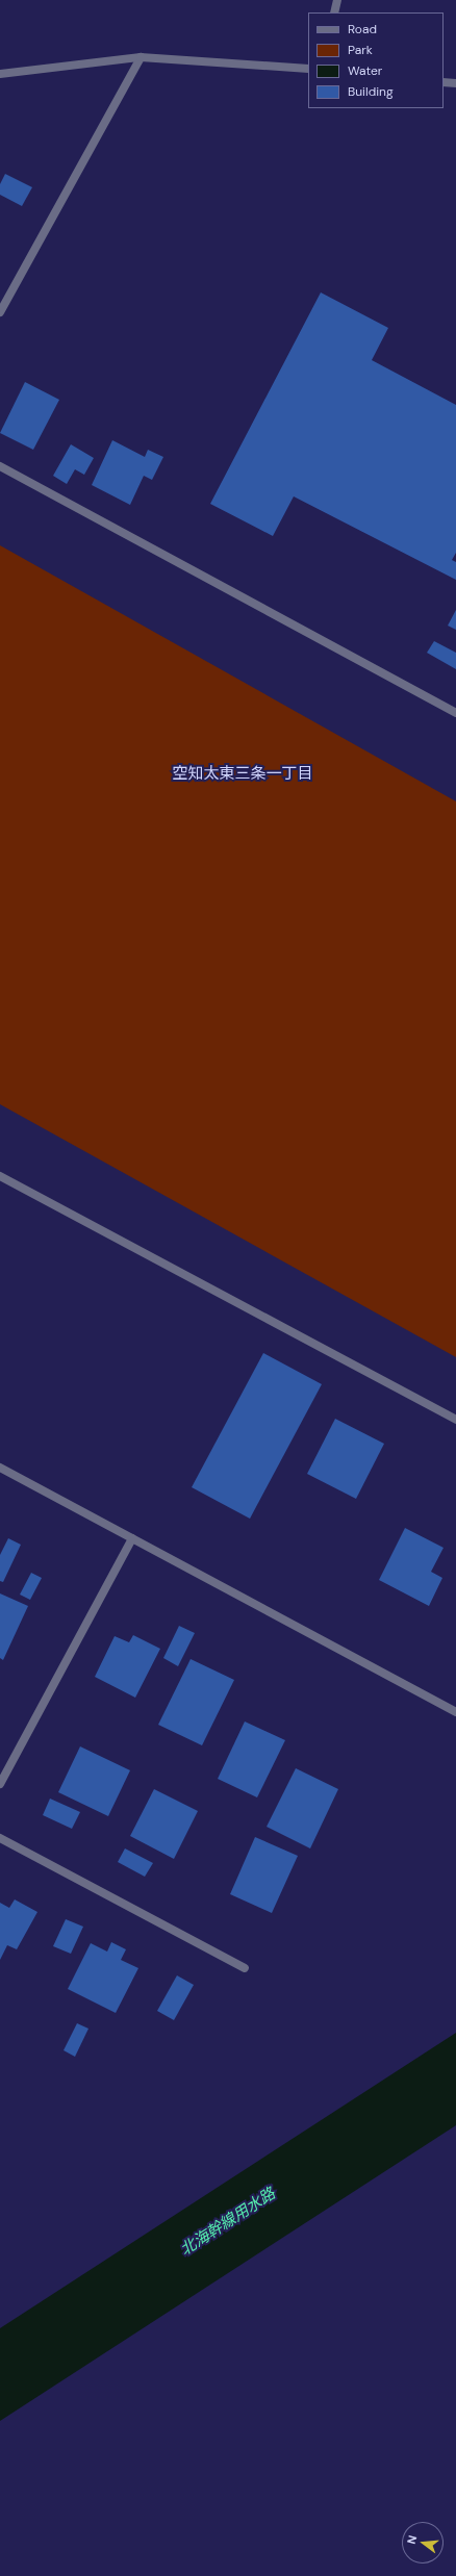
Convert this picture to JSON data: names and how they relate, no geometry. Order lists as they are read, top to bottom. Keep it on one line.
{"districts":["空知太東三条一丁目"],"water":["北海幹線用水路"],"legend":["Road","Park","Water","Building"],"north":"left"}
